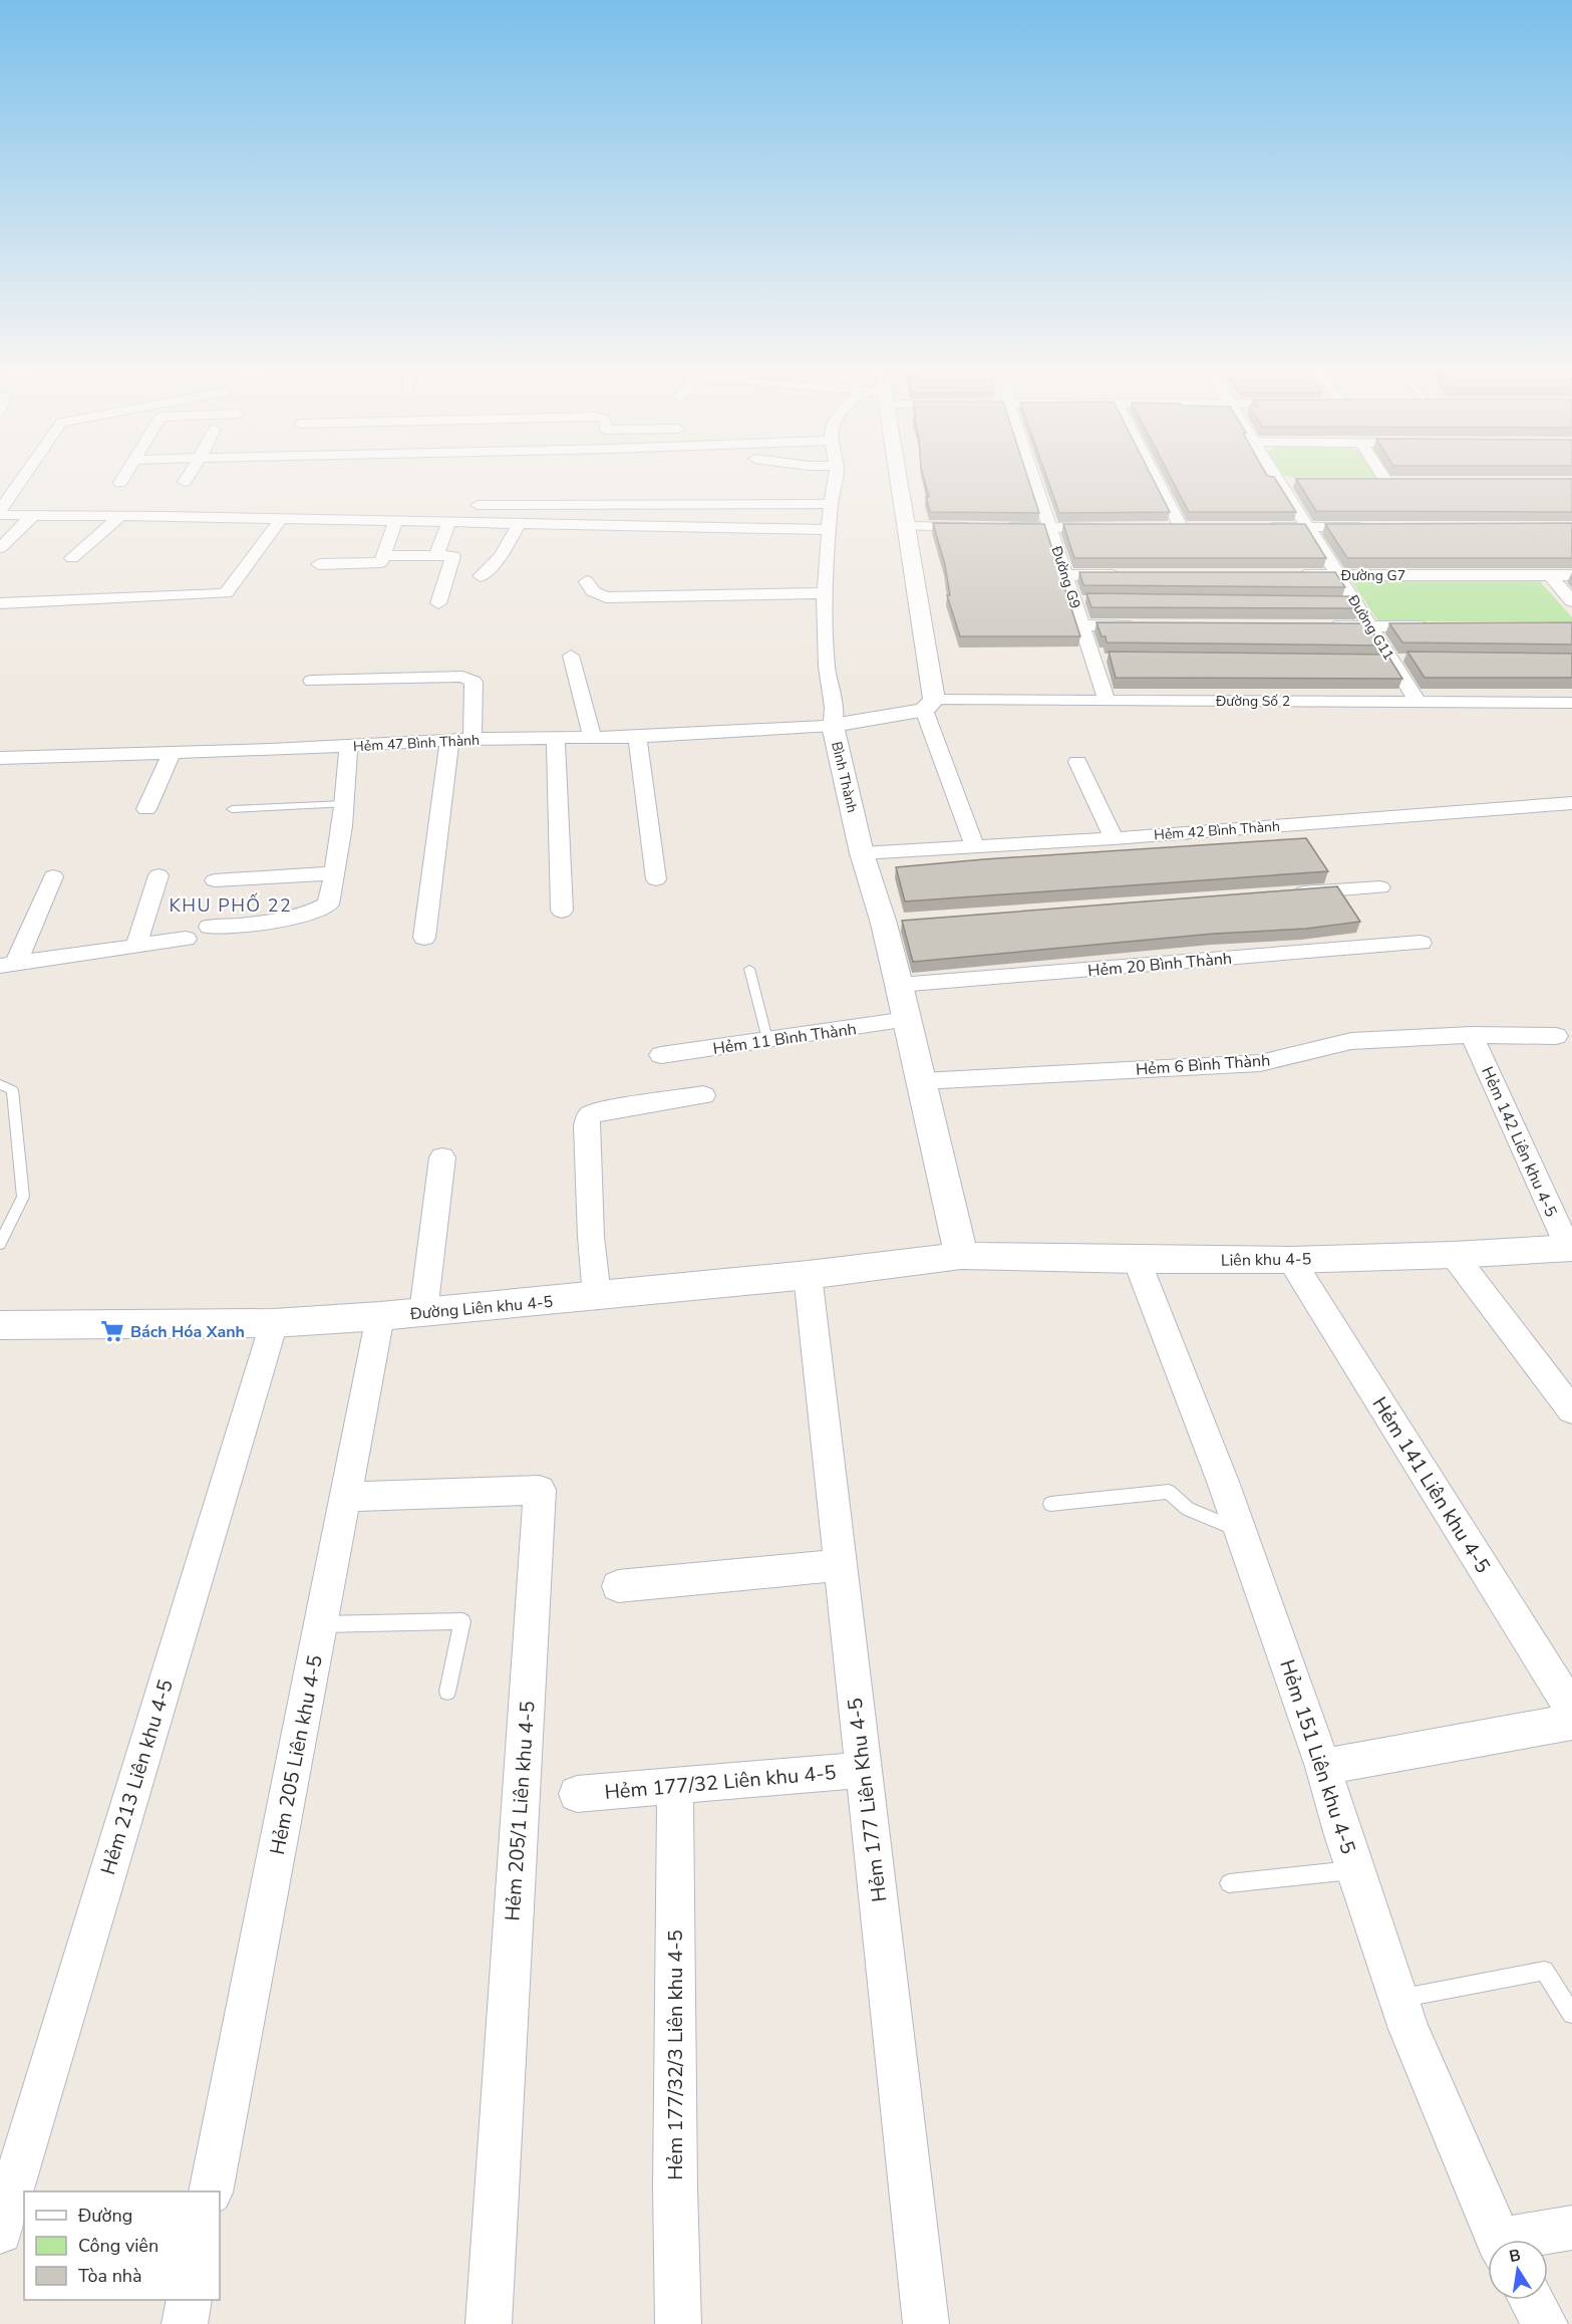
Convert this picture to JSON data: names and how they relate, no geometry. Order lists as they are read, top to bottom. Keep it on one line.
{"streets":{"street":["Đường G7","Đường G9","Đường G11","Đường Số 2","Hẻm 47 Bình Thành","Bình Thành","Hẻm 42 Bình Thành","Hẻm 20 Bình Thành","Hẻm 11 Bình Thành","Hẻm 6 Bình Thành","Hẻm 142 Liên khu 4-5","Liên khu 4-5","Đường Liên khu 4-5","Hẻm 141 Liên khu 4-5","Hẻm 205 Liên khu 4-5","Hẻm 151 Liên khu 4-5","Hẻm 213 Liên khu 4-5","Hẻm 177/32 Liên khu 4-5","Hẻm 177 Liên Khu 4-5","Hẻm 205/1 Liên khu 4-5","Hẻm 177/32/3 Liên khu 4-5"]},"crossings":[["Đường G7","Đường G11"],["Đường G9","Đường Số 2"],["Đường G11","Đường Số 2"],["Đường Số 2","Bình Thành"],["Hẻm 47 Bình Thành","Bình Thành"],["Bình Thành","Hẻm 42 Bình Thành"],["Bình Thành","Hẻm 20 Bình Thành"],["Bình Thành","Hẻm 11 Bình Thành"],["Bình Thành","Hẻm 6 Bình Thành"],["Bình Thành","Liên khu 4-5"],["Bình Thành","Đường Liên khu 4-5"],["Hẻm 6 Bình Thành","Hẻm 142 Liên khu 4-5"],["Hẻm 142 Liên khu 4-5","Liên khu 4-5"],["Liên khu 4-5","Đường Liên khu 4-5"],["Liên khu 4-5","Hẻm 141 Liên khu 4-5"],["Liên khu 4-5","Hẻm 151 Liên khu 4-5"],["Đường Liên khu 4-5","Hẻm 205 Liên khu 4-5"],["Đường Liên khu 4-5","Hẻm 213 Liên khu 4-5"],["Đường Liên khu 4-5","Hẻm 177 Liên Khu 4-5"],["Hẻm 205 Liên khu 4-5","Hẻm 205/1 Liên khu 4-5"],["Hẻm 177/32 Liên khu 4-5","Hẻm 177 Liên Khu 4-5"],["Hẻm 177/32 Liên khu 4-5","Hẻm 177/32/3 Liên khu 4-5"]],"districts":["KHU PHỐ 22"],"places":{"supermarket":["Bách Hóa Xanh"]},"legend":["Đường","Công viên","Tòa nhà"],"north":"top"}
